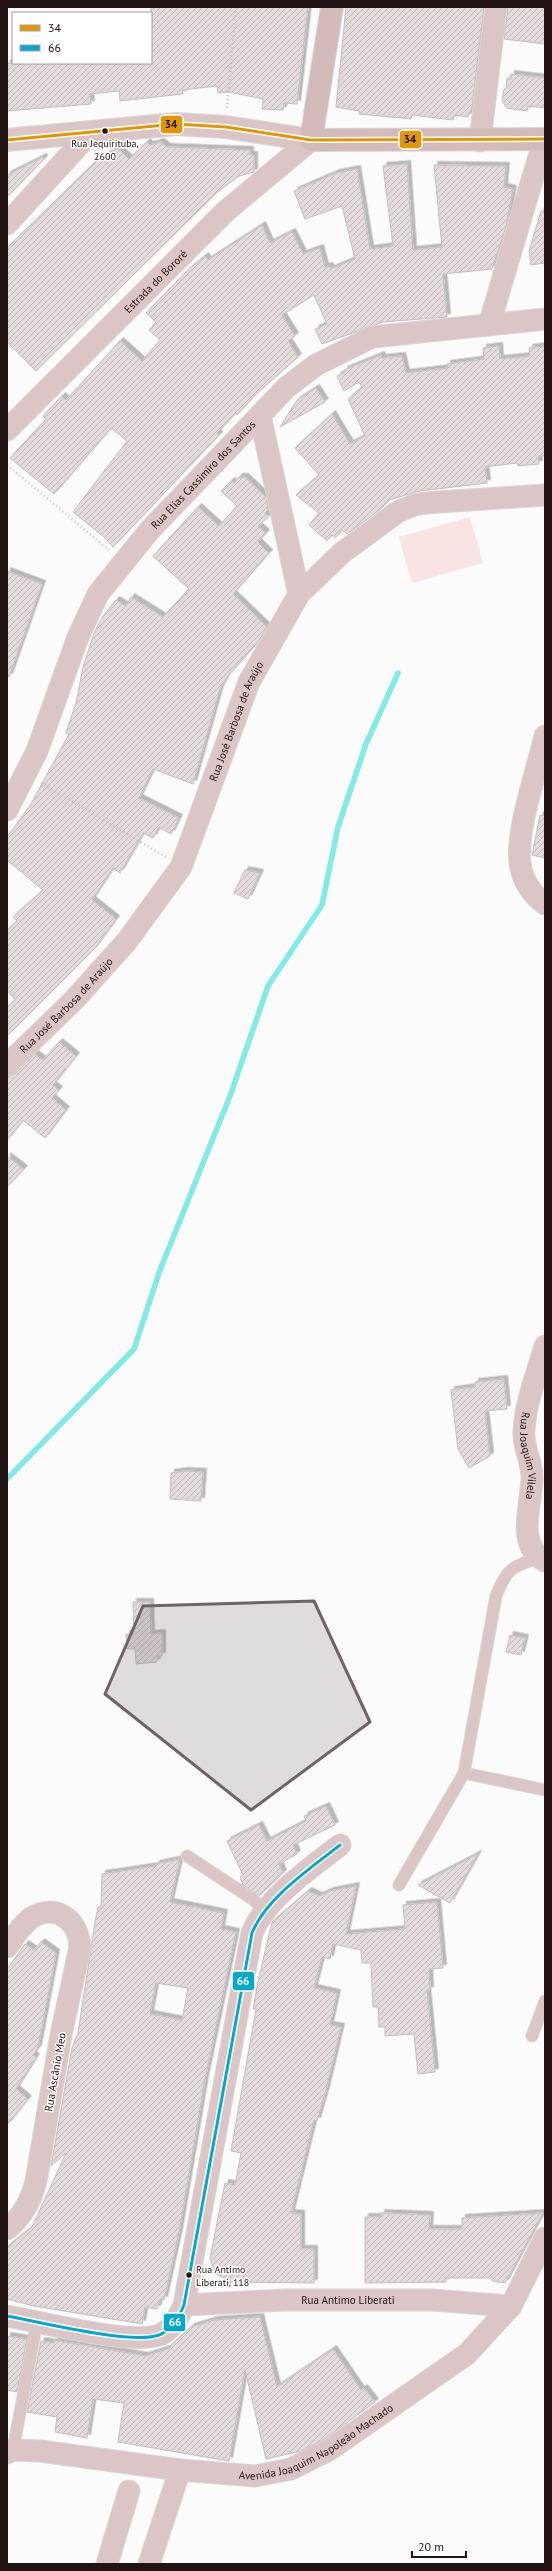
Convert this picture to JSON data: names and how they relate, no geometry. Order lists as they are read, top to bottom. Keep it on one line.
{"streets":{"street":["Estrada do Bororé","Rua Elias Cassimiro dos Santos","Rua José Barbosa de Araújo","Rua Joaquim Vilela","Rua Ascânio Meo","Rua Antimo Liberati","Avenida Joaquim Napoleão Machado"]},"crossings":[["Rua Antimo Liberati","Avenida Joaquim Napoleão Machado"]],"places":["Rua Jequirituba, 2600","Rua Antimo Liberati, 118"],"lines":["transit line 34","transit line 66"],"legend":["34","66"],"scale_bar":"20 m"}
